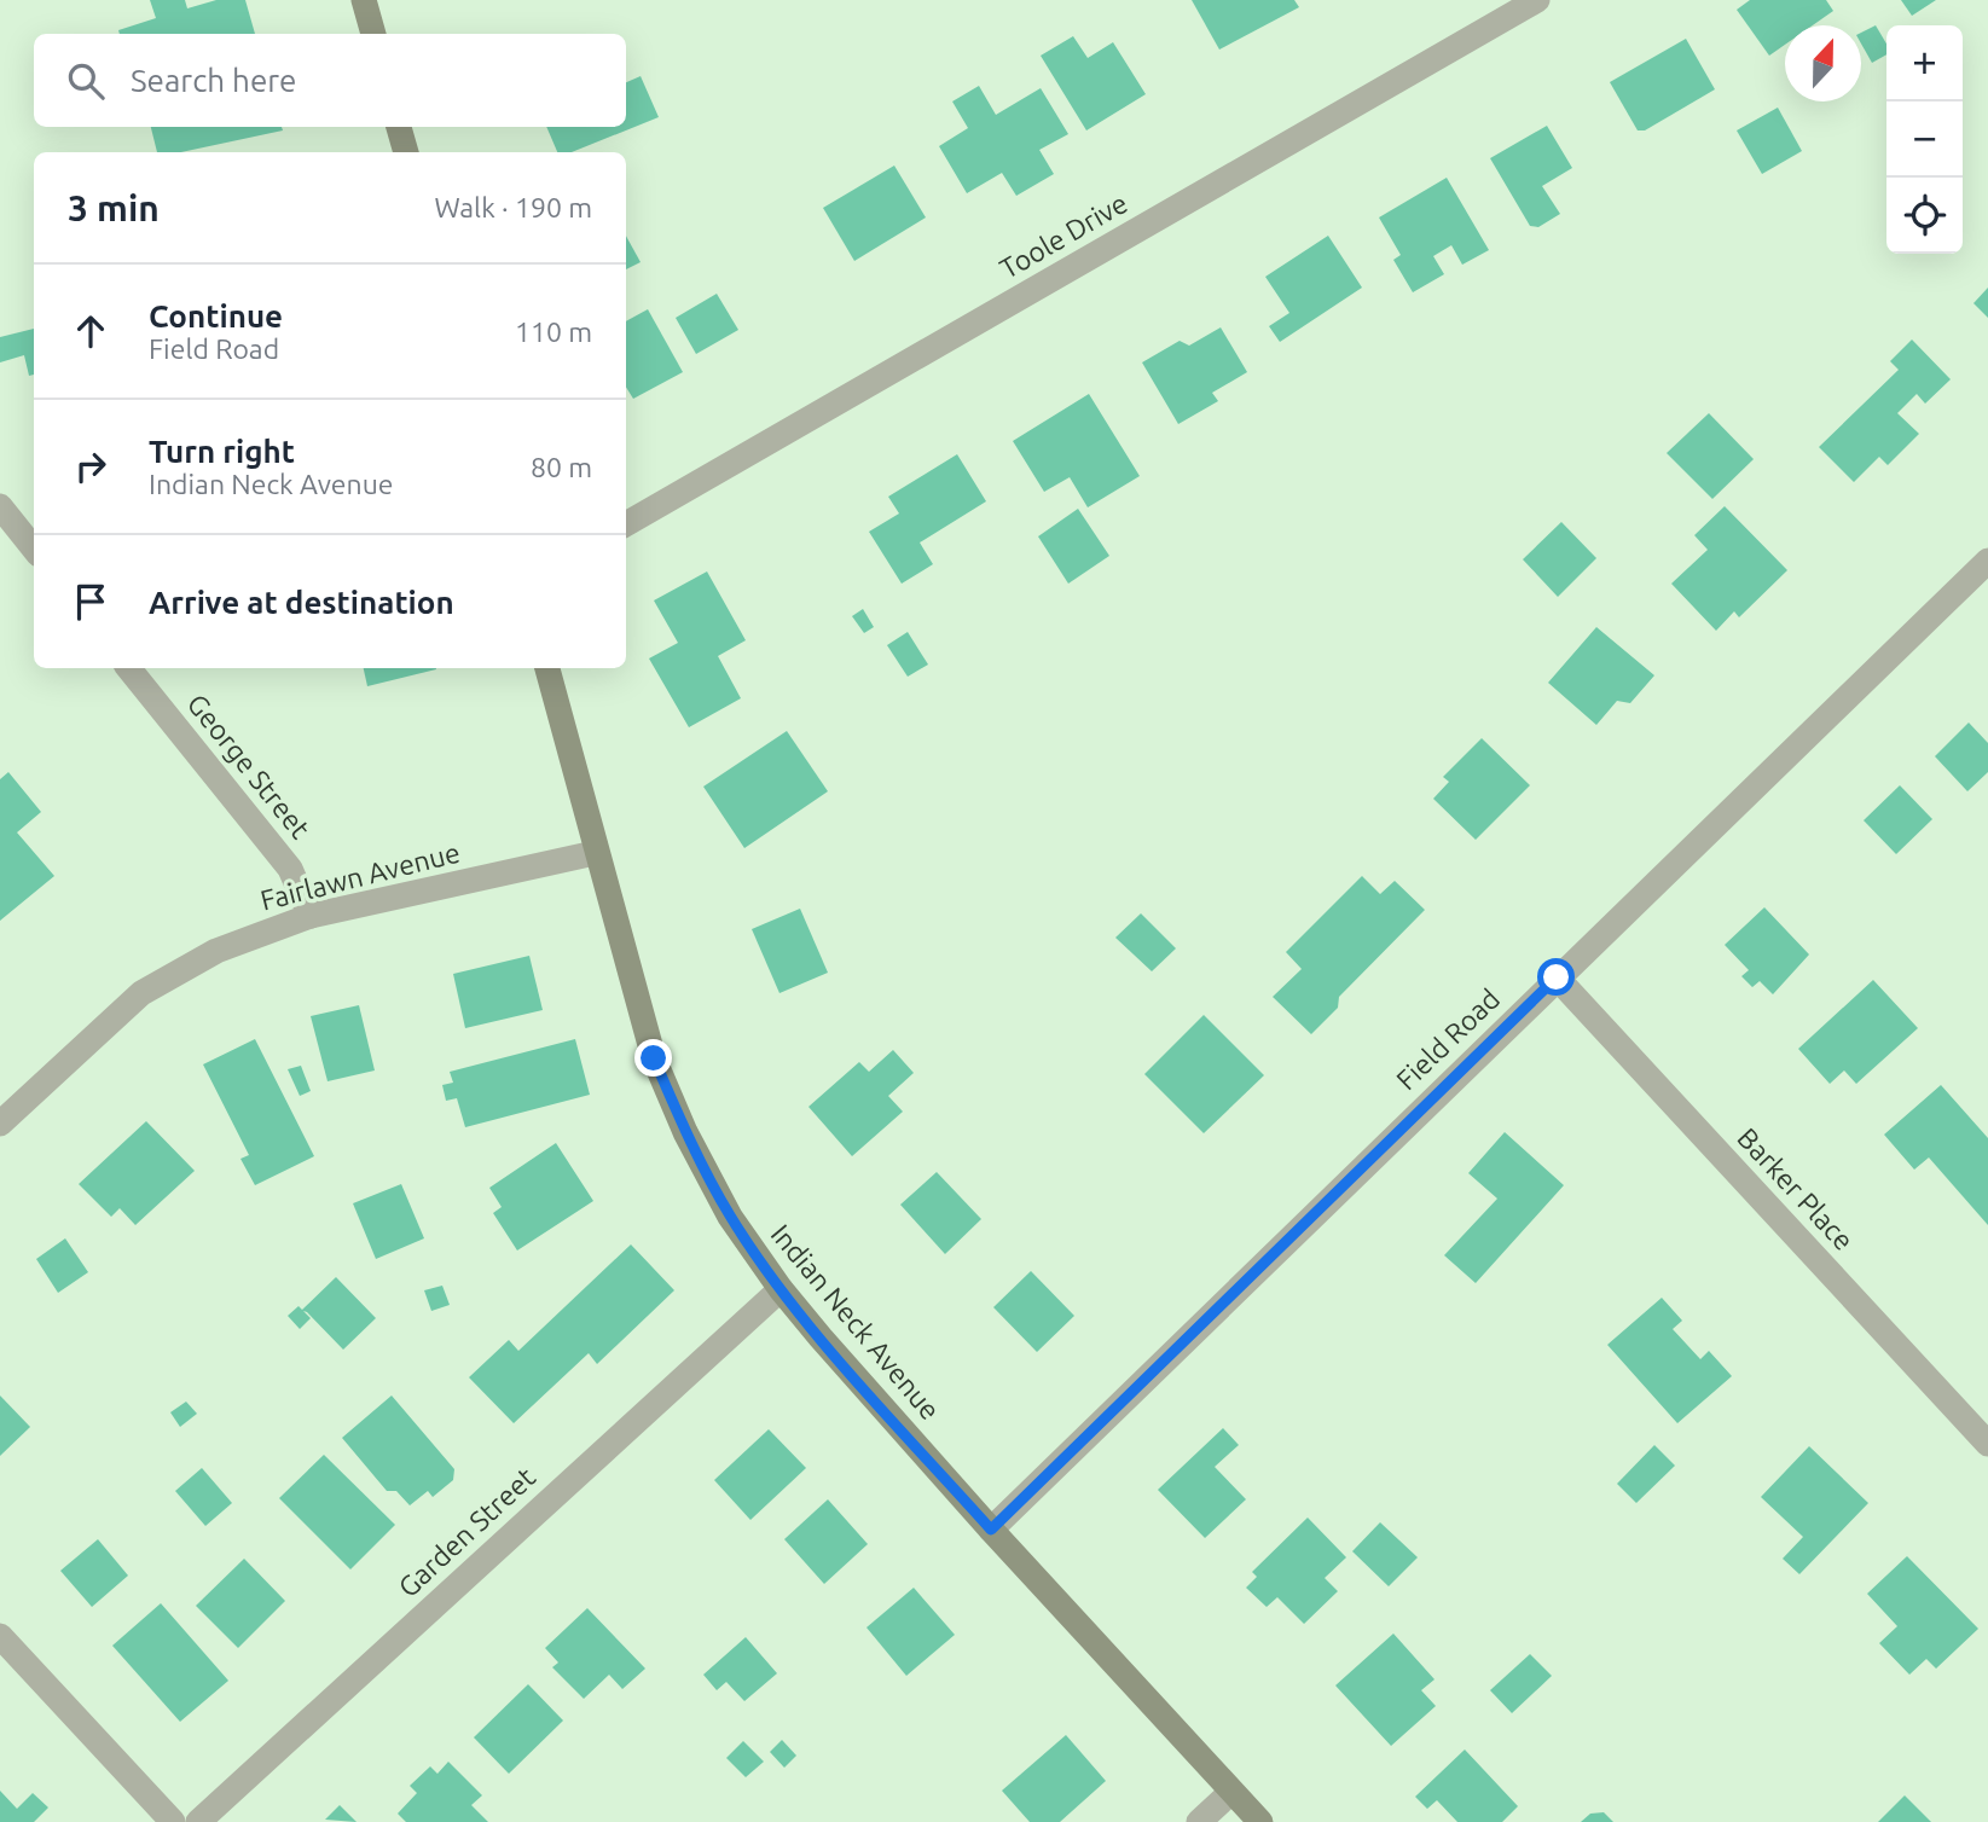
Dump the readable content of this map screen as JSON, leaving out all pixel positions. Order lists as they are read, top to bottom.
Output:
{
  "streets": {
    "street": [
      "Toole Drive",
      "George Street",
      "Fairlawn Avenue",
      "Field Road",
      "Barker Place",
      "Indian Neck Avenue",
      "Garden Street"
    ]
  },
  "crossings": [
    ["George Street", "Fairlawn Avenue"],
    ["Fairlawn Avenue", "Indian Neck Avenue"],
    ["Field Road", "Barker Place"],
    ["Field Road", "Indian Neck Avenue"],
    ["Indian Neck Avenue", "Garden Street"]
  ],
  "north": "top",
  "page": {
    "map_buttons": ["+", "−"],
    "search": "Search here",
    "heading": ["3 min", "Walk · 190 m"],
    "list": [
      ["Continue", "Field Road", "110 m"],
      ["Turn right", "Indian Neck Avenue", "80 m"],
      "Arrive at destination"
    ]
  }
}
